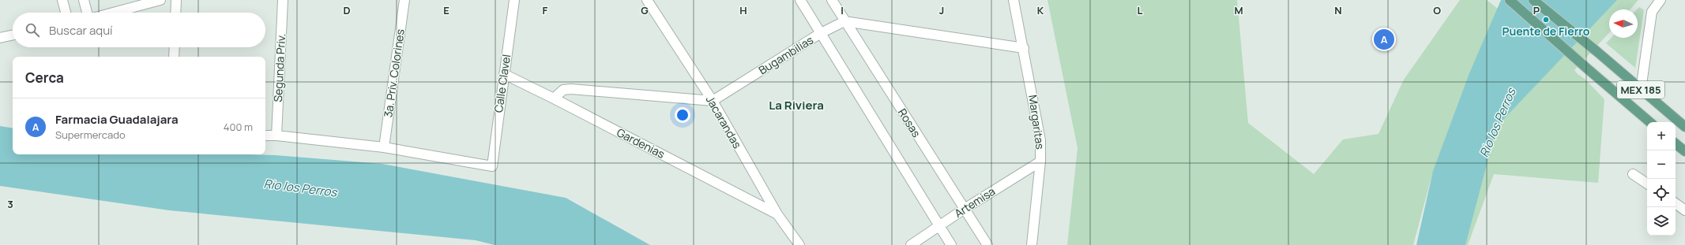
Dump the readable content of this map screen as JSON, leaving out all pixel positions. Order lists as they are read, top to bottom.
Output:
{
  "streets": {
    "main road": ["MEX 185"],
    "street": [
      "Bugambilias",
      "Segunda Priv.",
      "3a. Priv. Colorines",
      "Calle Clavel",
      "Jacarandas",
      "Margaritas",
      "Rosas",
      "Gardenias",
      "Artemisa"
    ]
  },
  "crossings": [
    ["Bugambilias", "Jacarandas"],
    ["Bugambilias", "Rosas"],
    ["3a. Priv. Colorines", "Calle Clavel"],
    ["Calle Clavel", "Gardenias"],
    ["Jacarandas", "Gardenias"],
    ["Margaritas", "Artemisa"],
    ["Rosas", "Artemisa"]
  ],
  "districts": ["La Riviera"],
  "water": ["Rio los Perros"],
  "places": ["Puente de Fierro"],
  "north": "left",
  "page": {
    "search": "Buscar aquí",
    "pins": "A",
    "heading": "Cerca",
    "list": [
      {
        "mark": "A",
        "name": "Farmacia Guadalajara",
        "note": "Supermercado",
        "value": "400 m"
      }
    ],
    "map_buttons": ["+", "−"]
  },
  "grid": {
    "columns": [
      "D",
      "E",
      "F",
      "G",
      "H",
      "I",
      "J",
      "K",
      "L",
      "M",
      "N",
      "O",
      "P"
    ],
    "rows": ["3"]
  }
}
